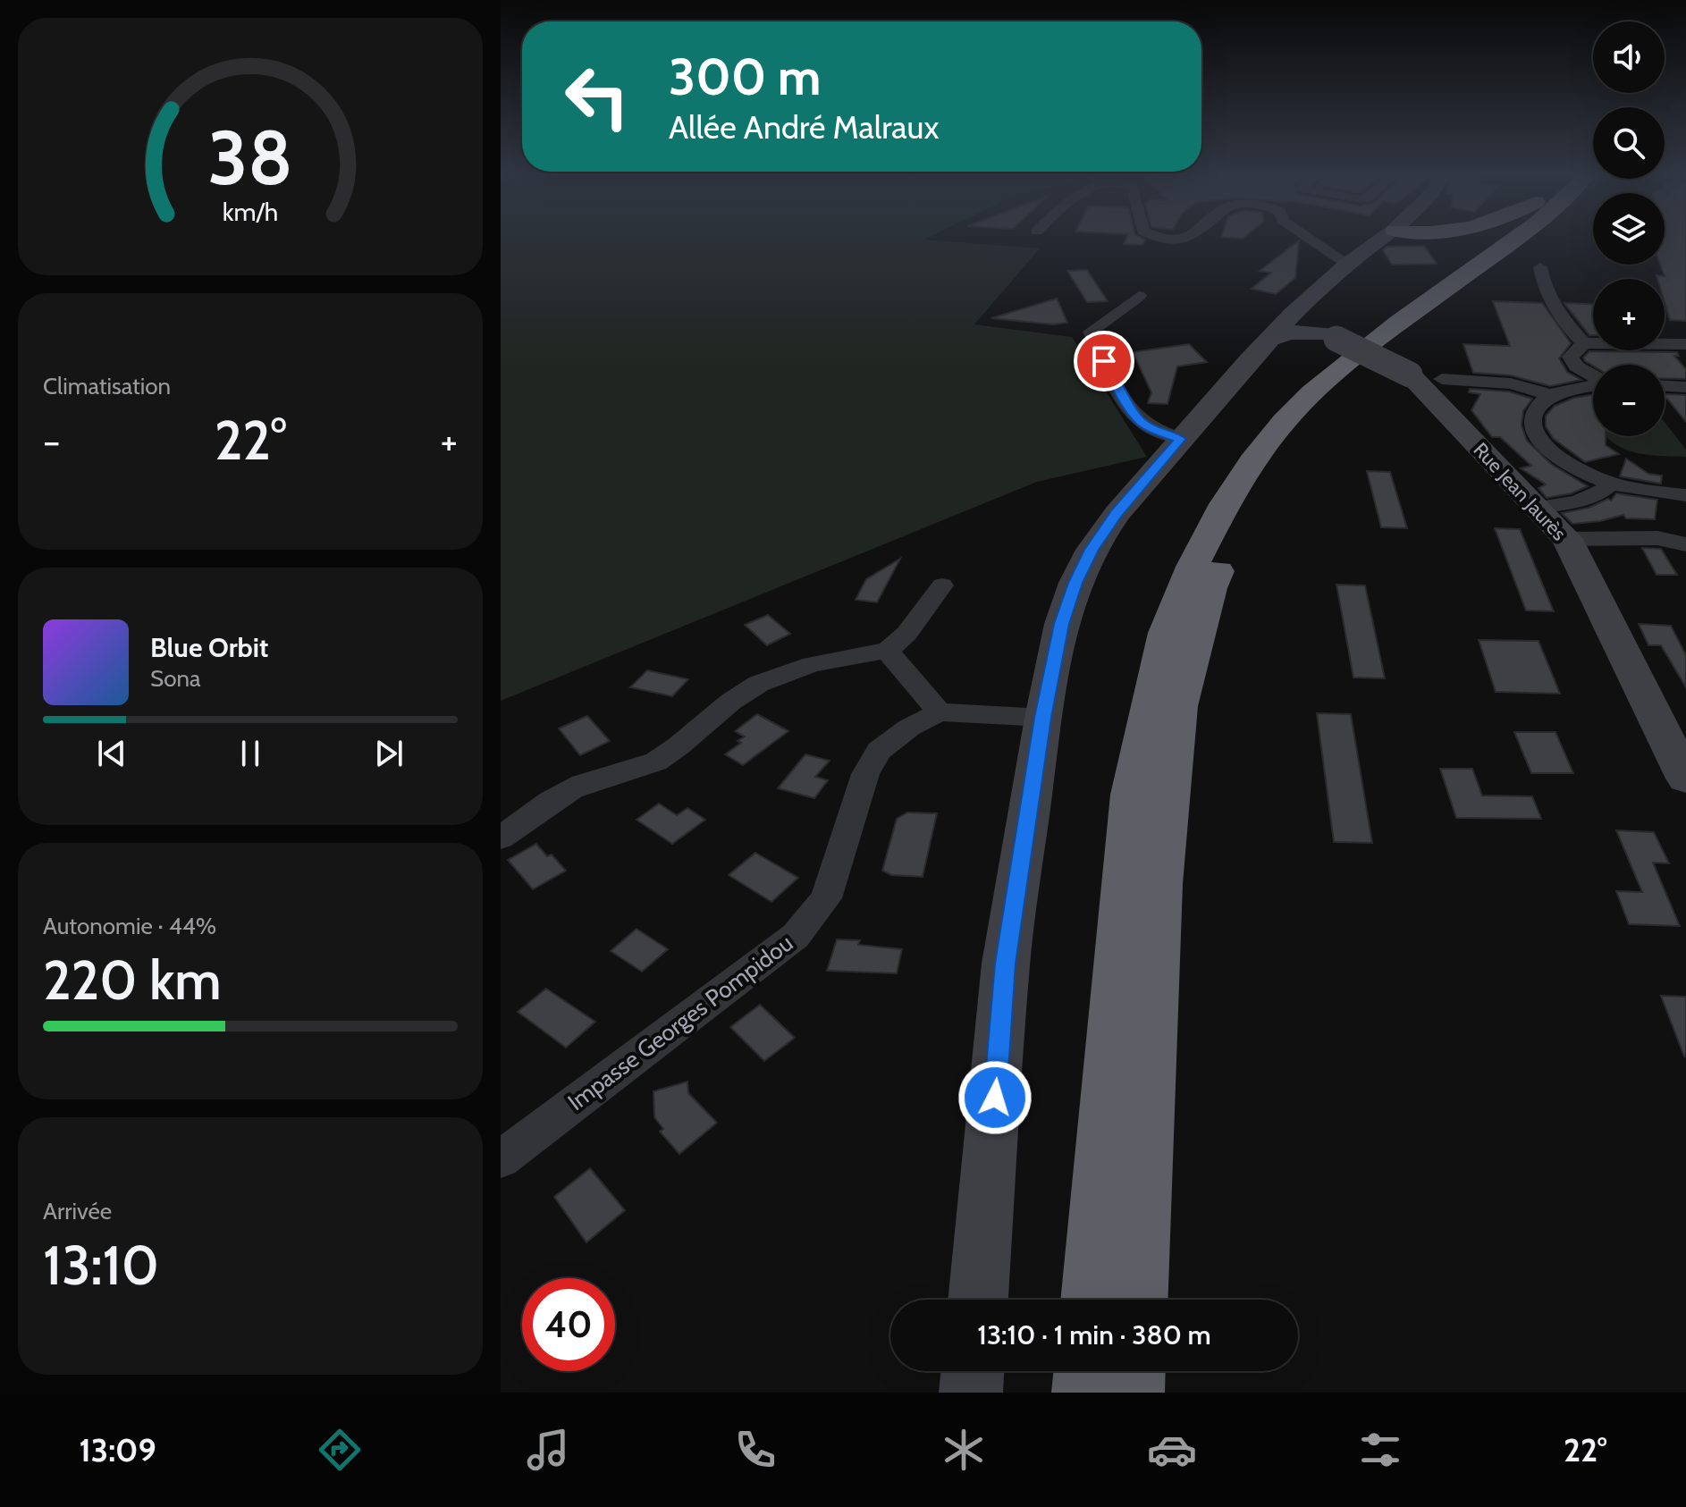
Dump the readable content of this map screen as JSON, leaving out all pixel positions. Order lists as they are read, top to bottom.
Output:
{
  "streets": {
    "street": ["Rue Jean Jaurès", "Impasse Georges Pompidou"]
  },
  "page": {
    "map_buttons": ["+", "−"],
    "turn": ["300 m", "Allée André Malraux"],
    "tile": [
      "Climatisation",
      ["Autonomie · 44%", "220 km"],
      ["Arrivée", "13:10"]
    ],
    "heat": ["−", "22°", "+"],
    "song": ["Blue Orbit", "Sona"],
    "limit": "40",
    "trip": "13:10 · 1 min · 380 m",
    "tabs": ["13:09", "22°"],
    "gauge": ["38", "km/h"]
  }
}
